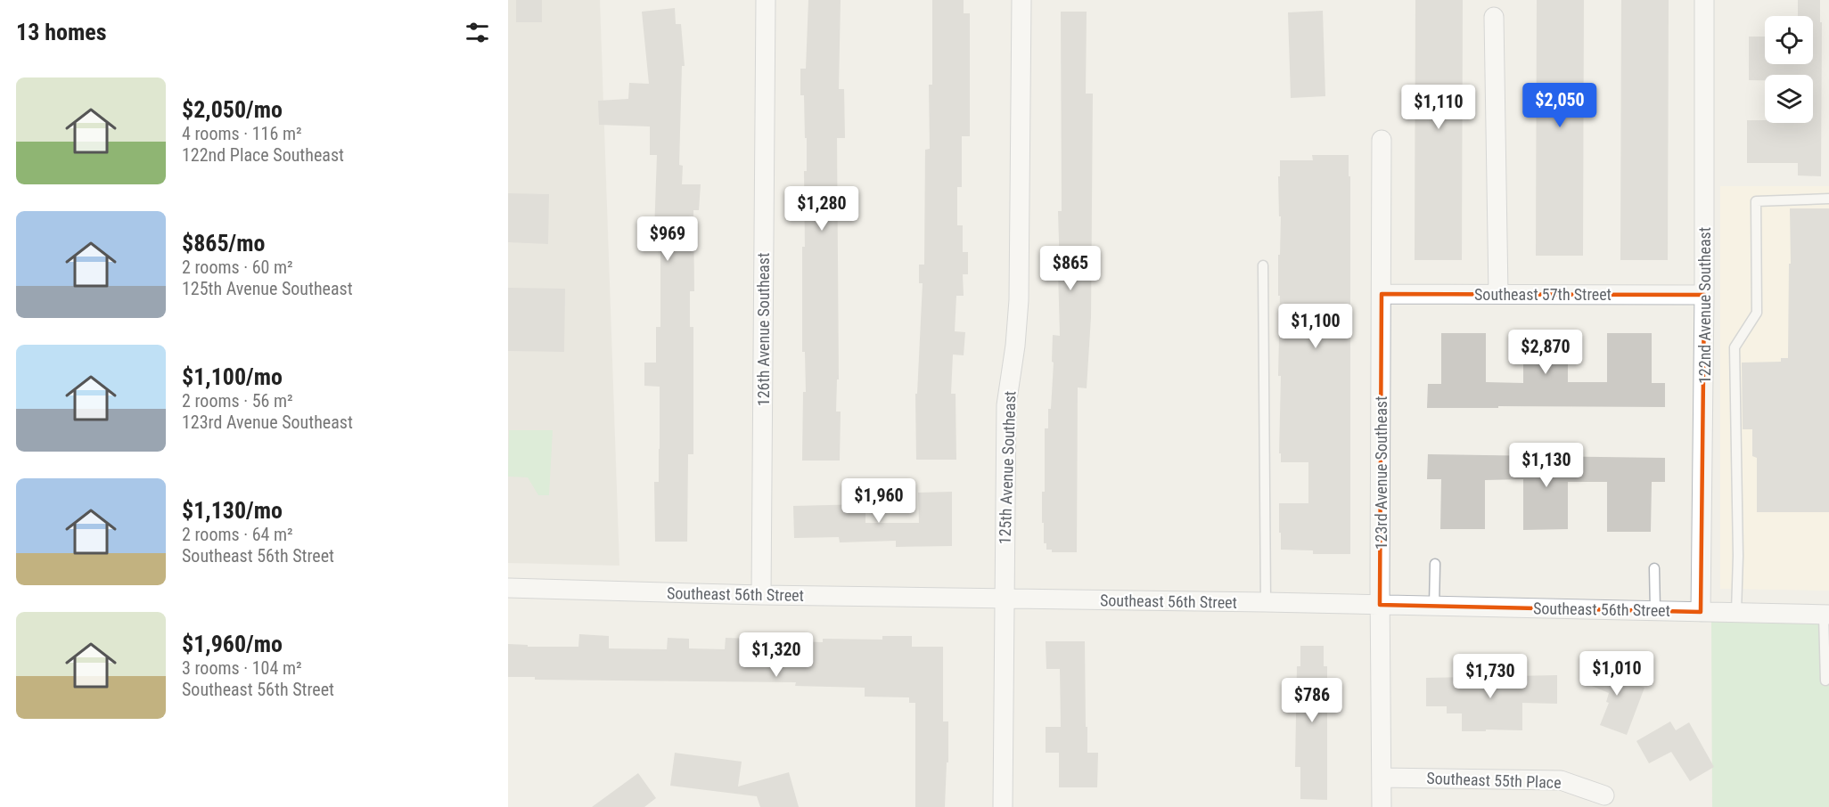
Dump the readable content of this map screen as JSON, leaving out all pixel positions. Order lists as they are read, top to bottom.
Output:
{
  "streets": {
    "street": [
      "Southeast 57th Street",
      "122nd Avenue Southeast",
      "126th Avenue Southeast",
      "125th Avenue Southeast",
      "123rd Avenue Southeast",
      "Southeast 56th Street",
      "Southeast 55th Place"
    ]
  },
  "crossings": [
    ["Southeast 57th Street", "122nd Avenue Southeast"],
    ["Southeast 57th Street", "123rd Avenue Southeast"],
    ["122nd Avenue Southeast", "Southeast 56th Street"],
    ["126th Avenue Southeast", "Southeast 56th Street"],
    ["125th Avenue Southeast", "Southeast 56th Street"],
    ["123rd Avenue Southeast", "Southeast 56th Street"],
    ["123rd Avenue Southeast", "Southeast 55th Place"]
  ],
  "page": {
    "heading": "13 homes",
    "list": [
      {
        "name": "$2,050/mo",
        "note": "4 rooms · 116 m² · 122nd Place Southeast"
      },
      {
        "name": "$865/mo",
        "note": "2 rooms · 60 m² · 125th Avenue Southeast"
      },
      {
        "name": "$1,100/mo",
        "note": "2 rooms · 56 m² · 123rd Avenue Southeast"
      },
      {
        "name": "$1,130/mo",
        "note": "2 rooms · 64 m² · Southeast 56th Street"
      },
      {
        "name": "$1,960/mo",
        "note": "3 rooms · 104 m² · Southeast 56th Street"
      }
    ],
    "price": [
      "$2,050",
      "$1,110",
      "$1,280",
      "$969",
      "$865",
      "$1,100",
      "$2,870",
      "$1,130",
      "$1,960",
      "$1,320",
      "$1,010",
      "$1,730",
      "$786"
    ]
  }
}
